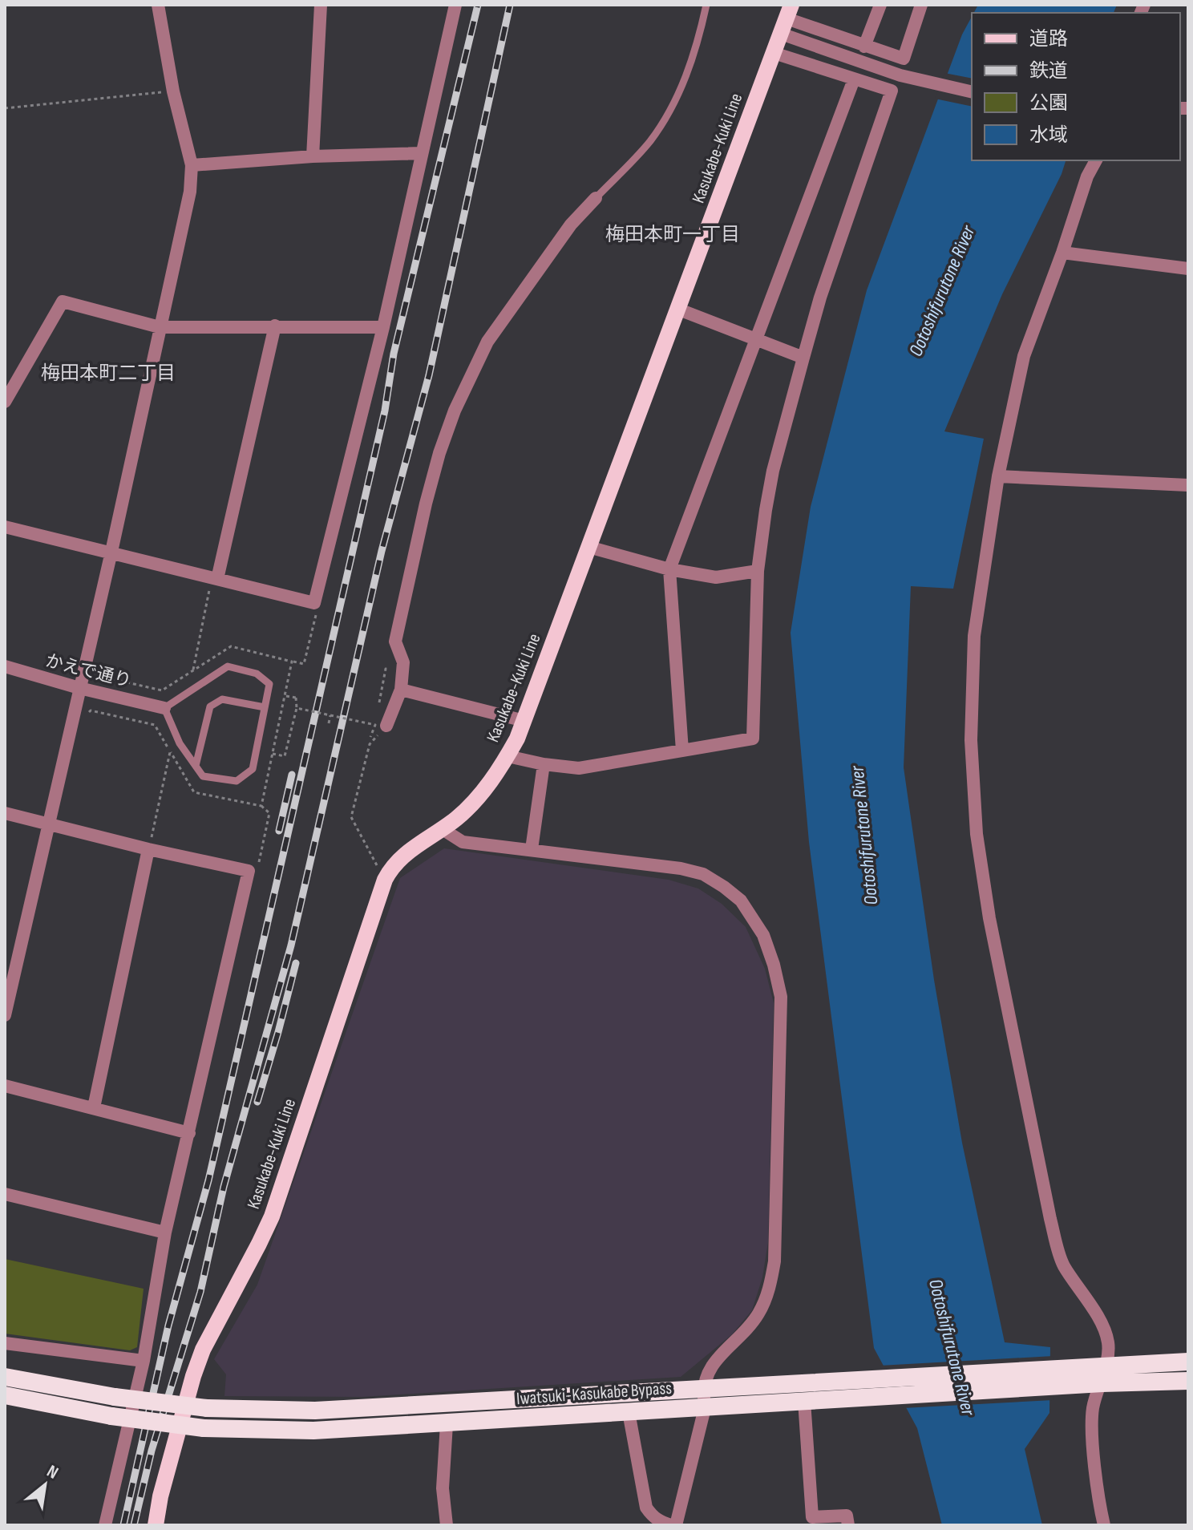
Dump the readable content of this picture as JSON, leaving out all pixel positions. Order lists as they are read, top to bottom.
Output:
{
  "streets": {
    "highway": ["Iwatsuki-Kasukabe Bypass"],
    "main road": ["Kasukabe-Kuki Line"],
    "street": ["かえで通り"]
  },
  "districts": ["梅田本町一丁目", "梅田本町二丁目"],
  "water": ["Ootoshifurutone River"],
  "legend": [
    "道路",
    "鉄道",
    "公園",
    "水域"
  ],
  "north": "top right"
}
